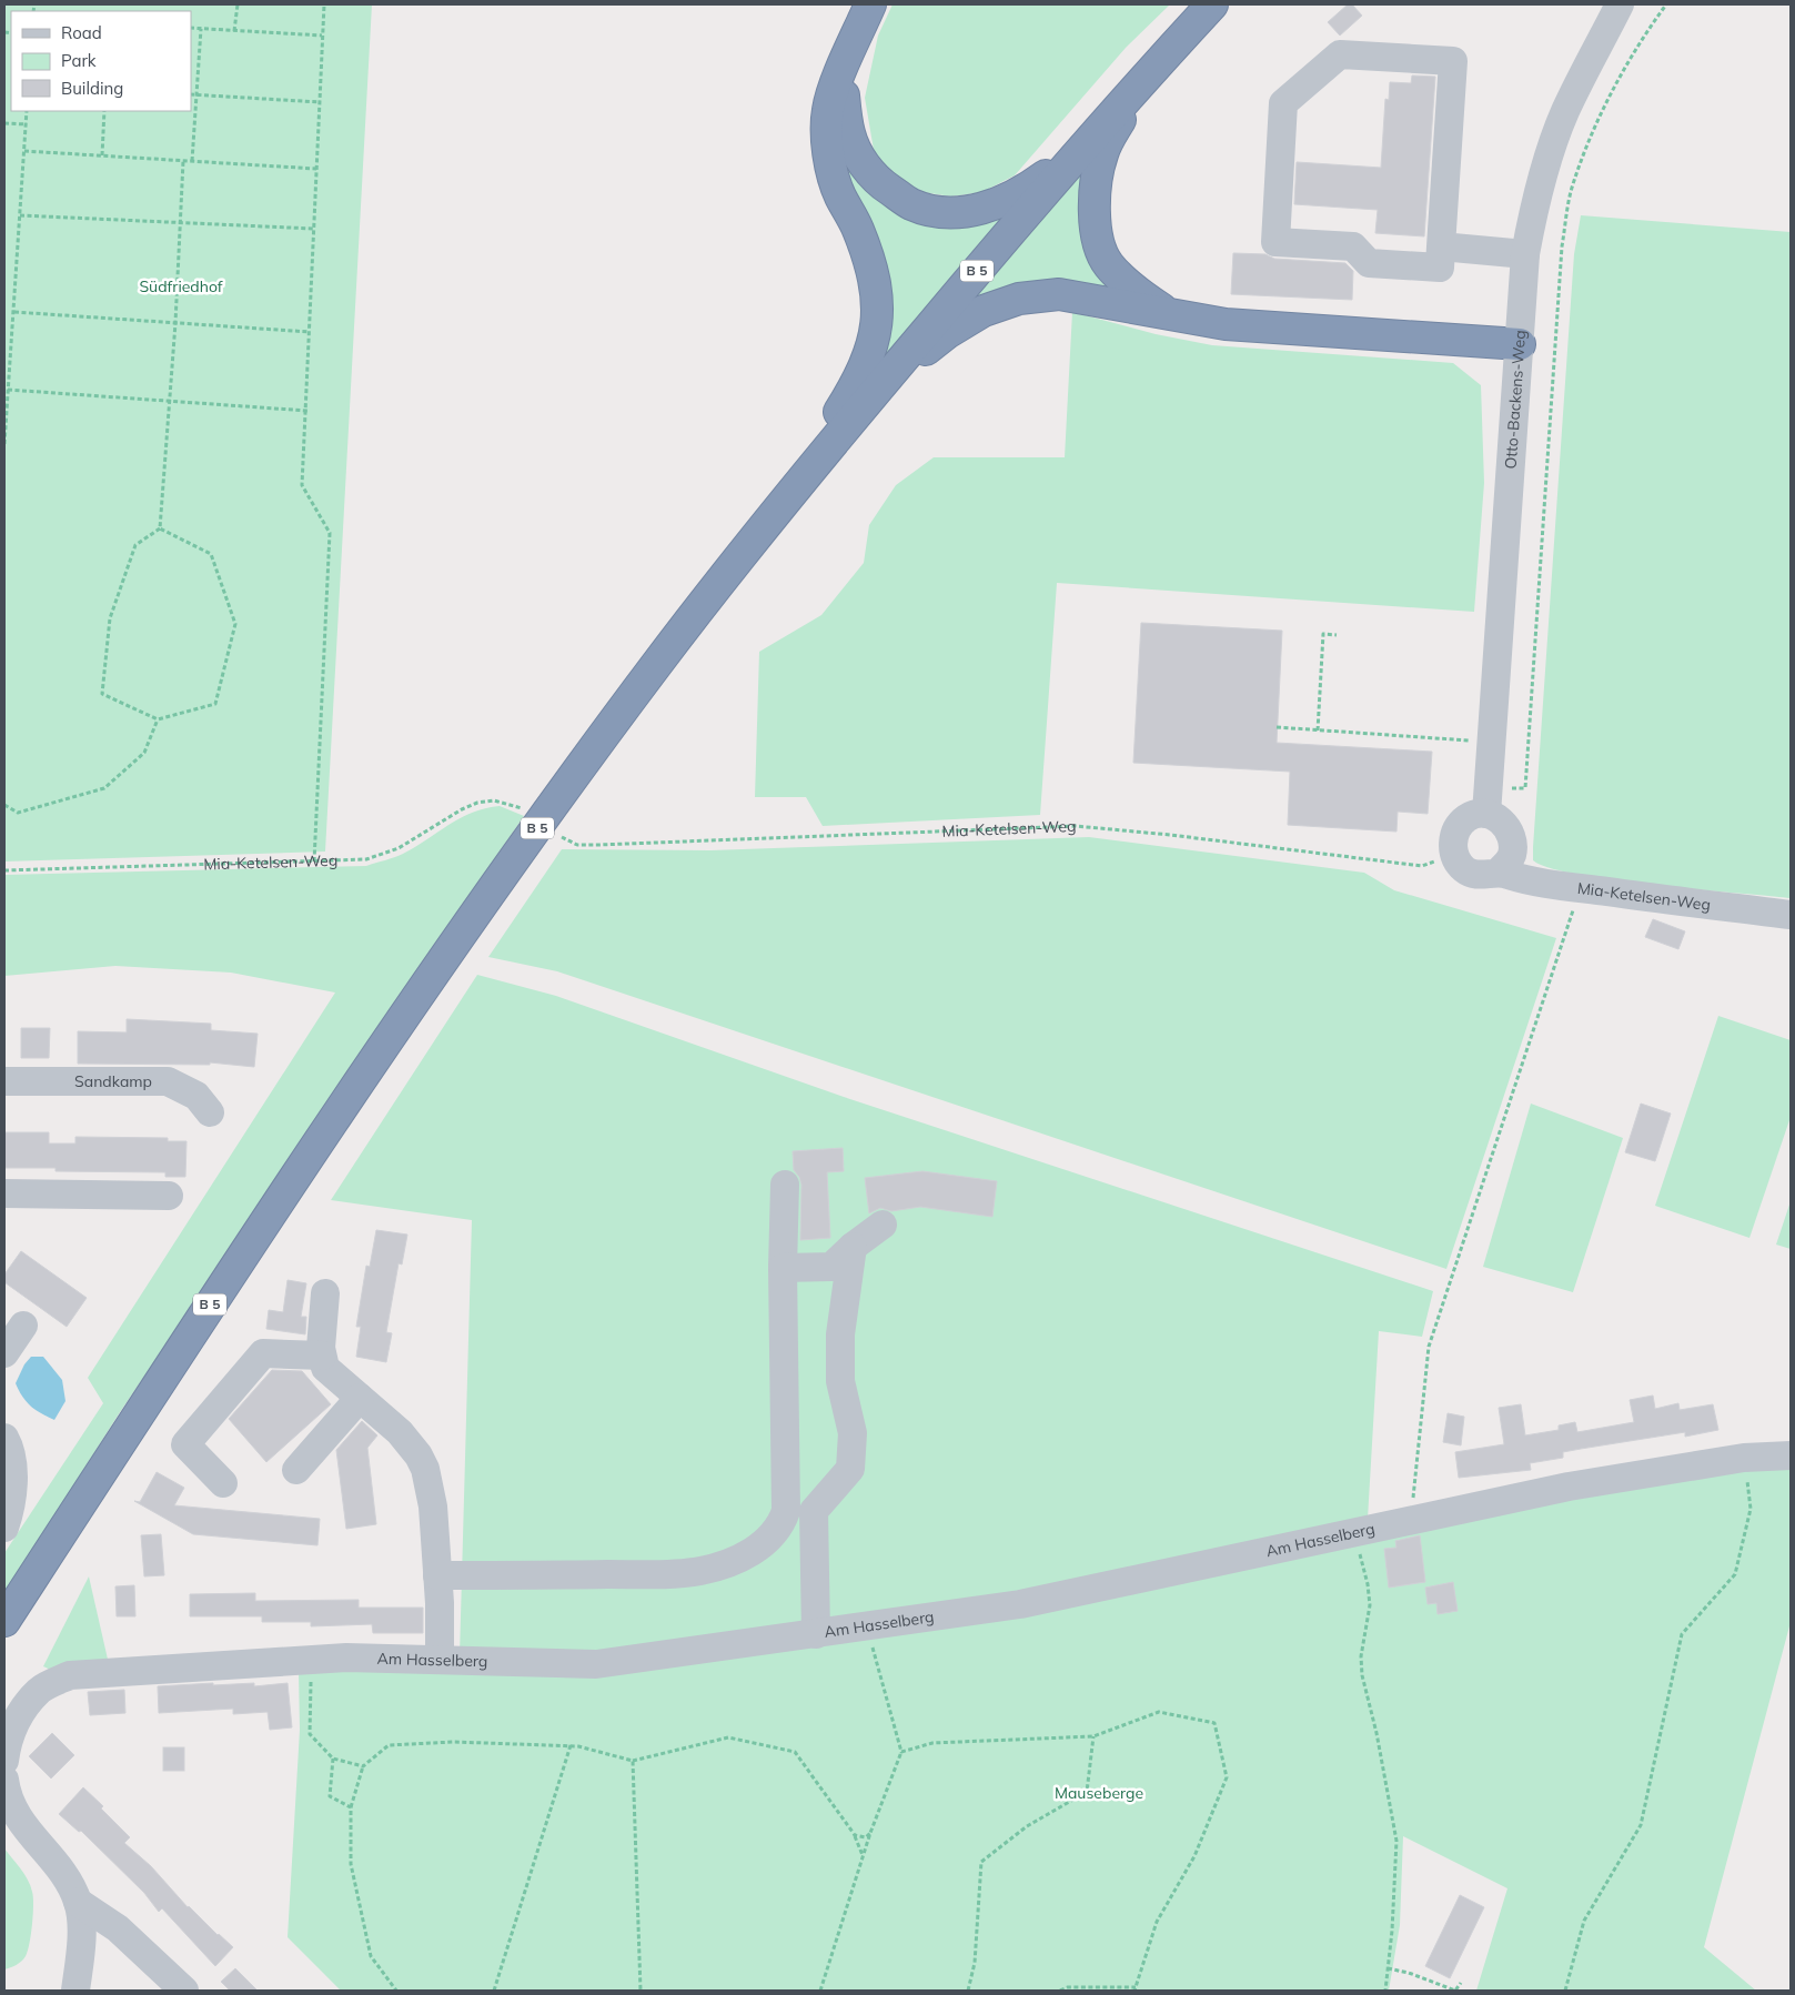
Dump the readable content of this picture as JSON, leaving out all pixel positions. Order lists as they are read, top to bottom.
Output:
{
  "streets": {
    "highway": ["B 5"],
    "street": [
      "Otto-Backens-Weg",
      "Mia-Ketelsen-Weg",
      "Sandkamp",
      "Am Hasselberg"
    ]
  },
  "crossings": [
    ["Otto-Backens-Weg", "Mia-Ketelsen-Weg"]
  ],
  "parks": ["Südfriedhof", "Mauseberge"],
  "legend": ["Road", "Park", "Building"]
}
